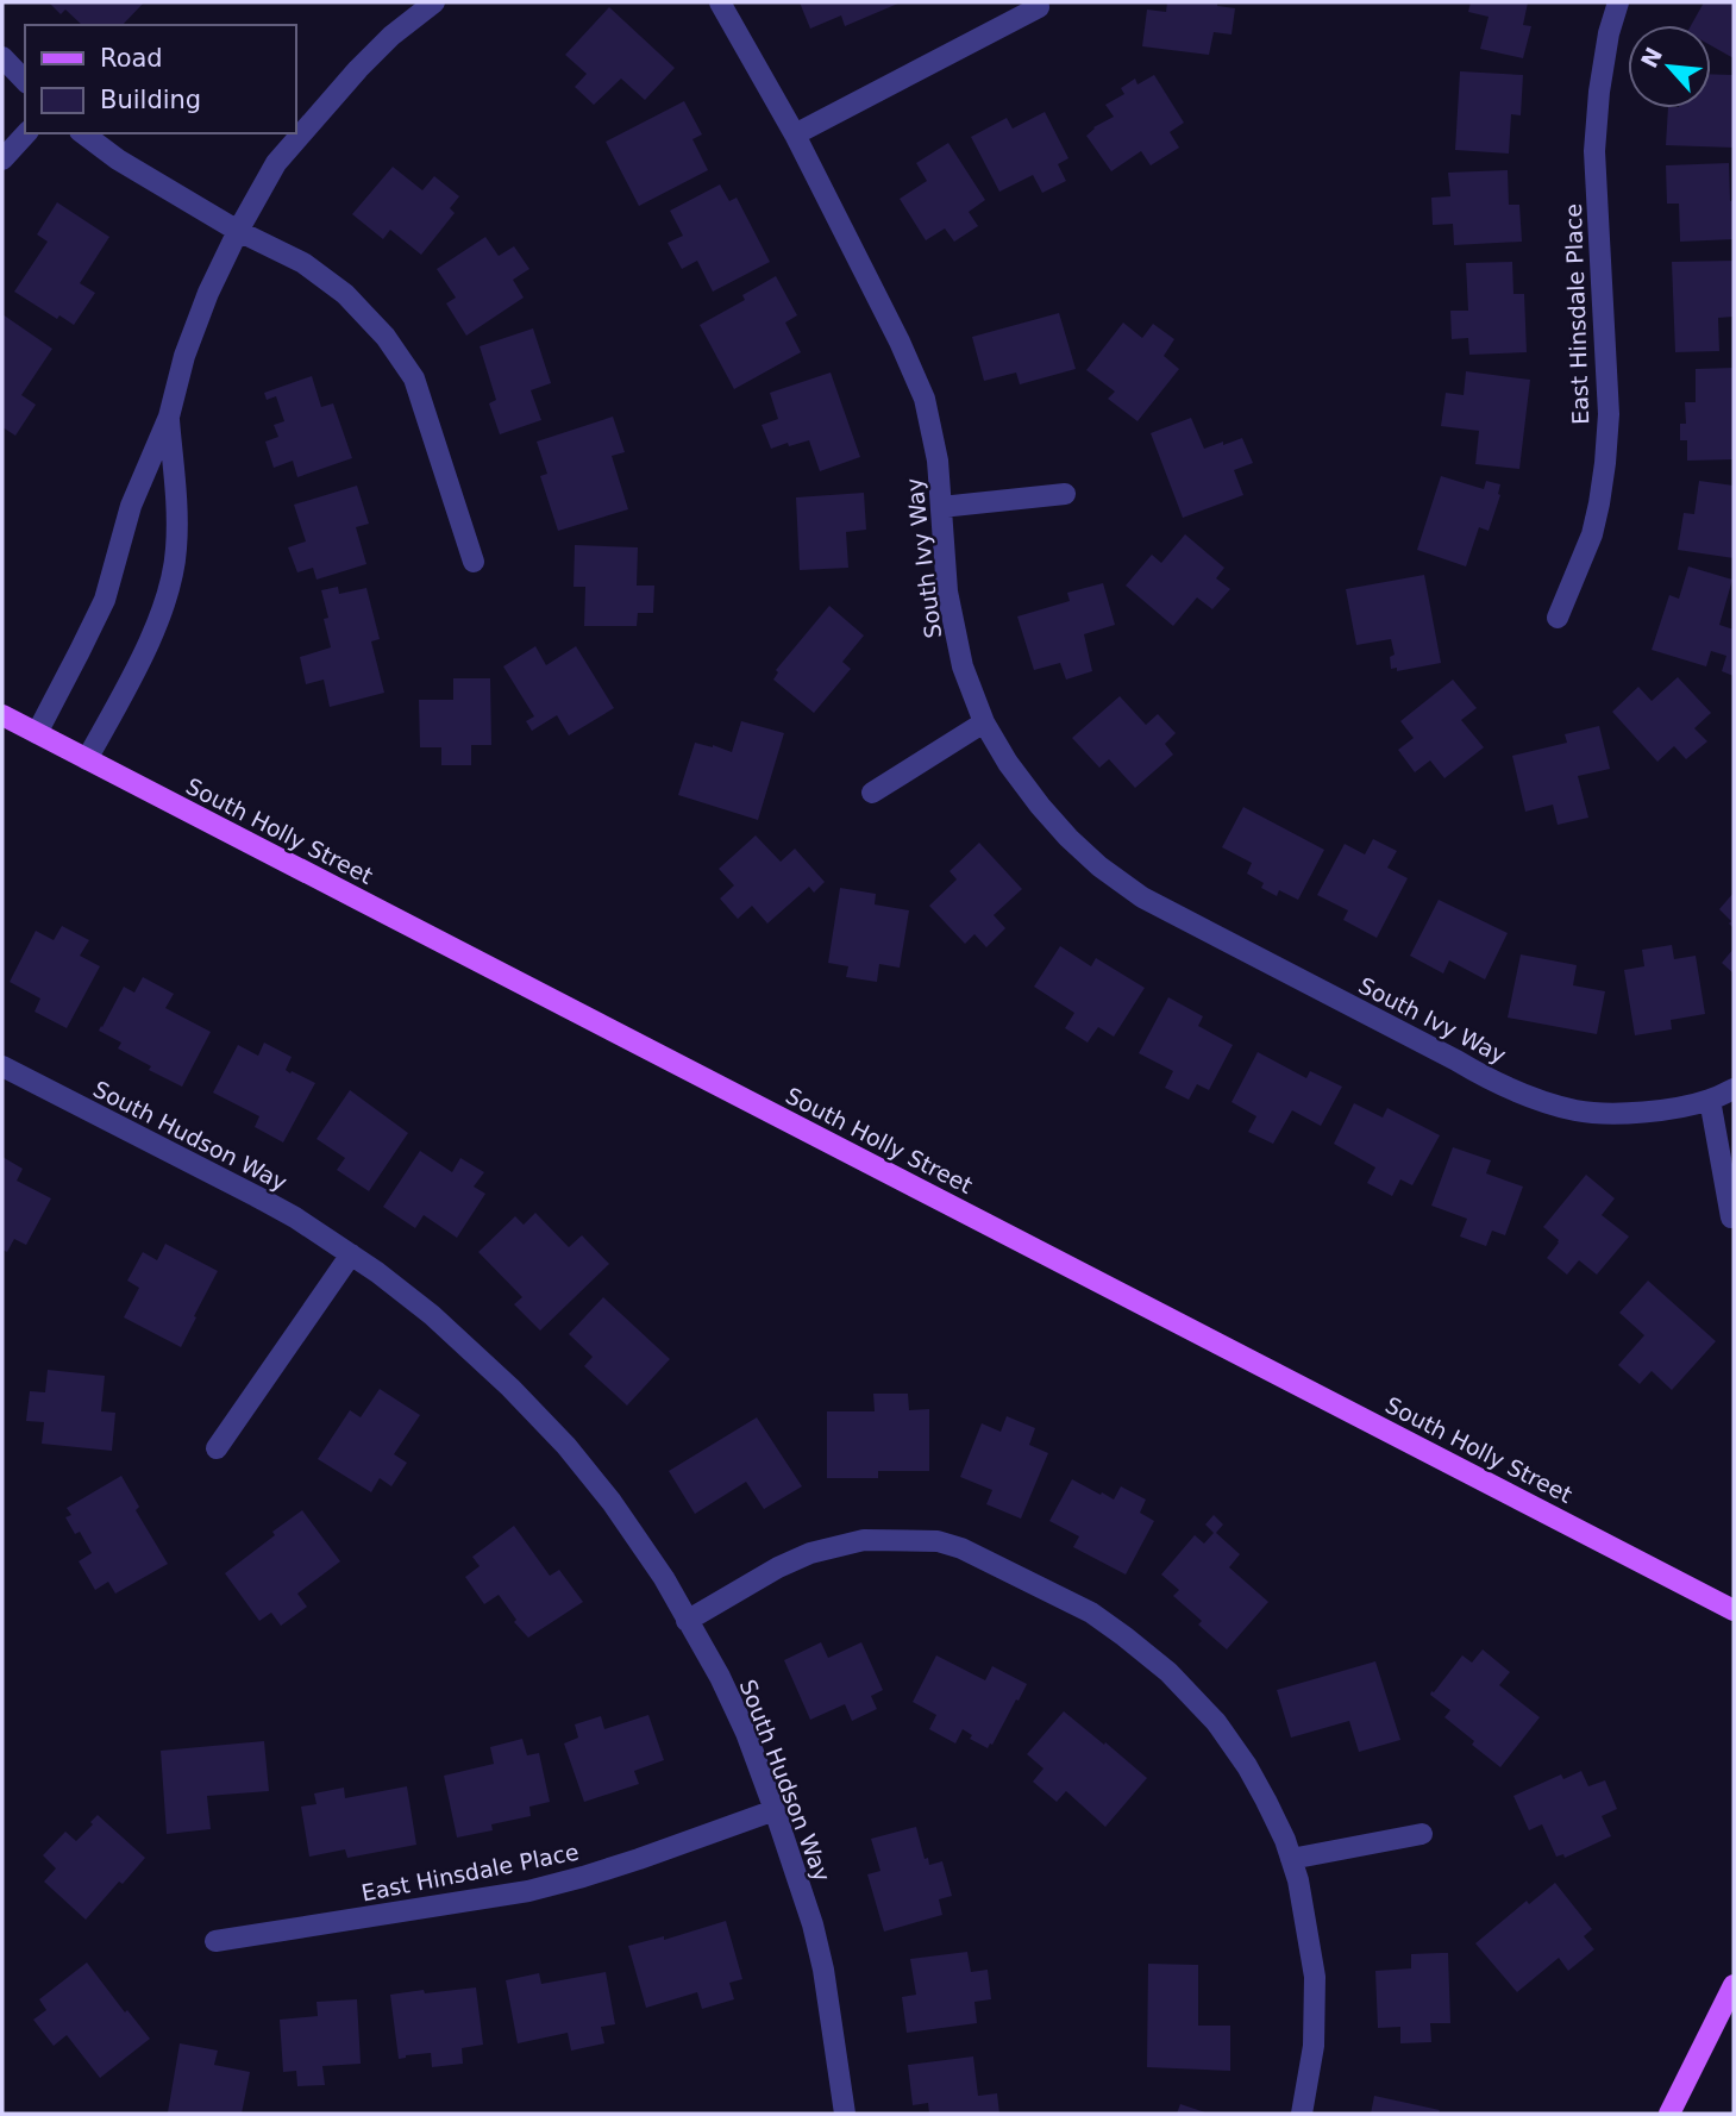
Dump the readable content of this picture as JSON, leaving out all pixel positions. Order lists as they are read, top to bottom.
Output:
{
  "streets": {
    "main road": ["South Holly Street"],
    "street": ["East Hinsdale Place", "South Ivy Way", "South Hudson Way"]
  },
  "crossings": [
    ["East Hinsdale Place", "South Hudson Way"]
  ],
  "legend": ["Road", "Building"],
  "north": "top left"
}
